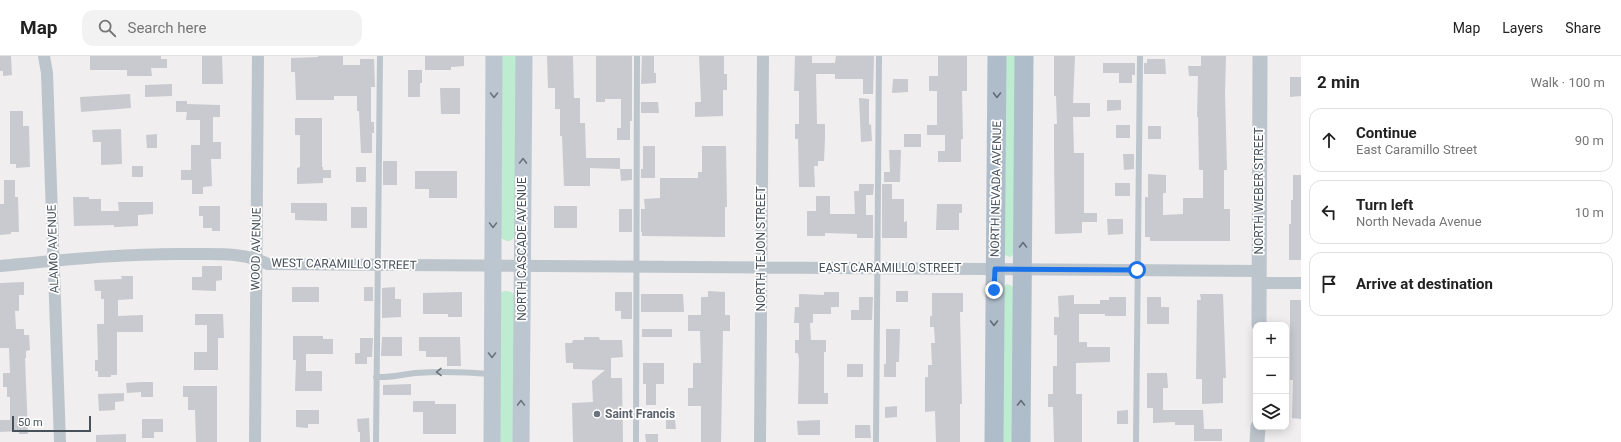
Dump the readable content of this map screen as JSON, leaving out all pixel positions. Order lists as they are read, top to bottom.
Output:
{
  "streets": {
    "main road": ["NORTH NEVADA AVENUE", "NORTH CASCADE AVENUE"],
    "street": [
      "NORTH WEBER STREET",
      "ALAMO AVENUE",
      "WOOD AVENUE",
      "NORTH TEJON STREET",
      "WEST CARAMILLO STREET",
      "EAST CARAMILLO STREET"
    ]
  },
  "crossings": [
    ["NORTH NEVADA AVENUE", "EAST CARAMILLO STREET"],
    ["NORTH WEBER STREET", "EAST CARAMILLO STREET"],
    ["ALAMO AVENUE", "WEST CARAMILLO STREET"],
    ["WOOD AVENUE", "WEST CARAMILLO STREET"],
    ["NORTH CASCADE AVENUE", "WEST CARAMILLO STREET"],
    ["NORTH CASCADE AVENUE", "EAST CARAMILLO STREET"],
    ["NORTH TEJON STREET", "EAST CARAMILLO STREET"],
    ["WEST CARAMILLO STREET", "EAST CARAMILLO STREET"]
  ],
  "places": ["Saint Francis"],
  "scale_bar": "50 m",
  "page": {
    "header": "Map",
    "search": "Search here",
    "nav": ["Map", "Layers", "Share"],
    "heading": ["2 min", "Walk · 100 m"],
    "list": [
      ["Continue", "East Caramillo Street", "90 m"],
      ["Turn left", "North Nevada Avenue", "10 m"],
      "Arrive at destination"
    ],
    "map_buttons": ["+", "−"],
    "scale": "50 m"
  }
}
